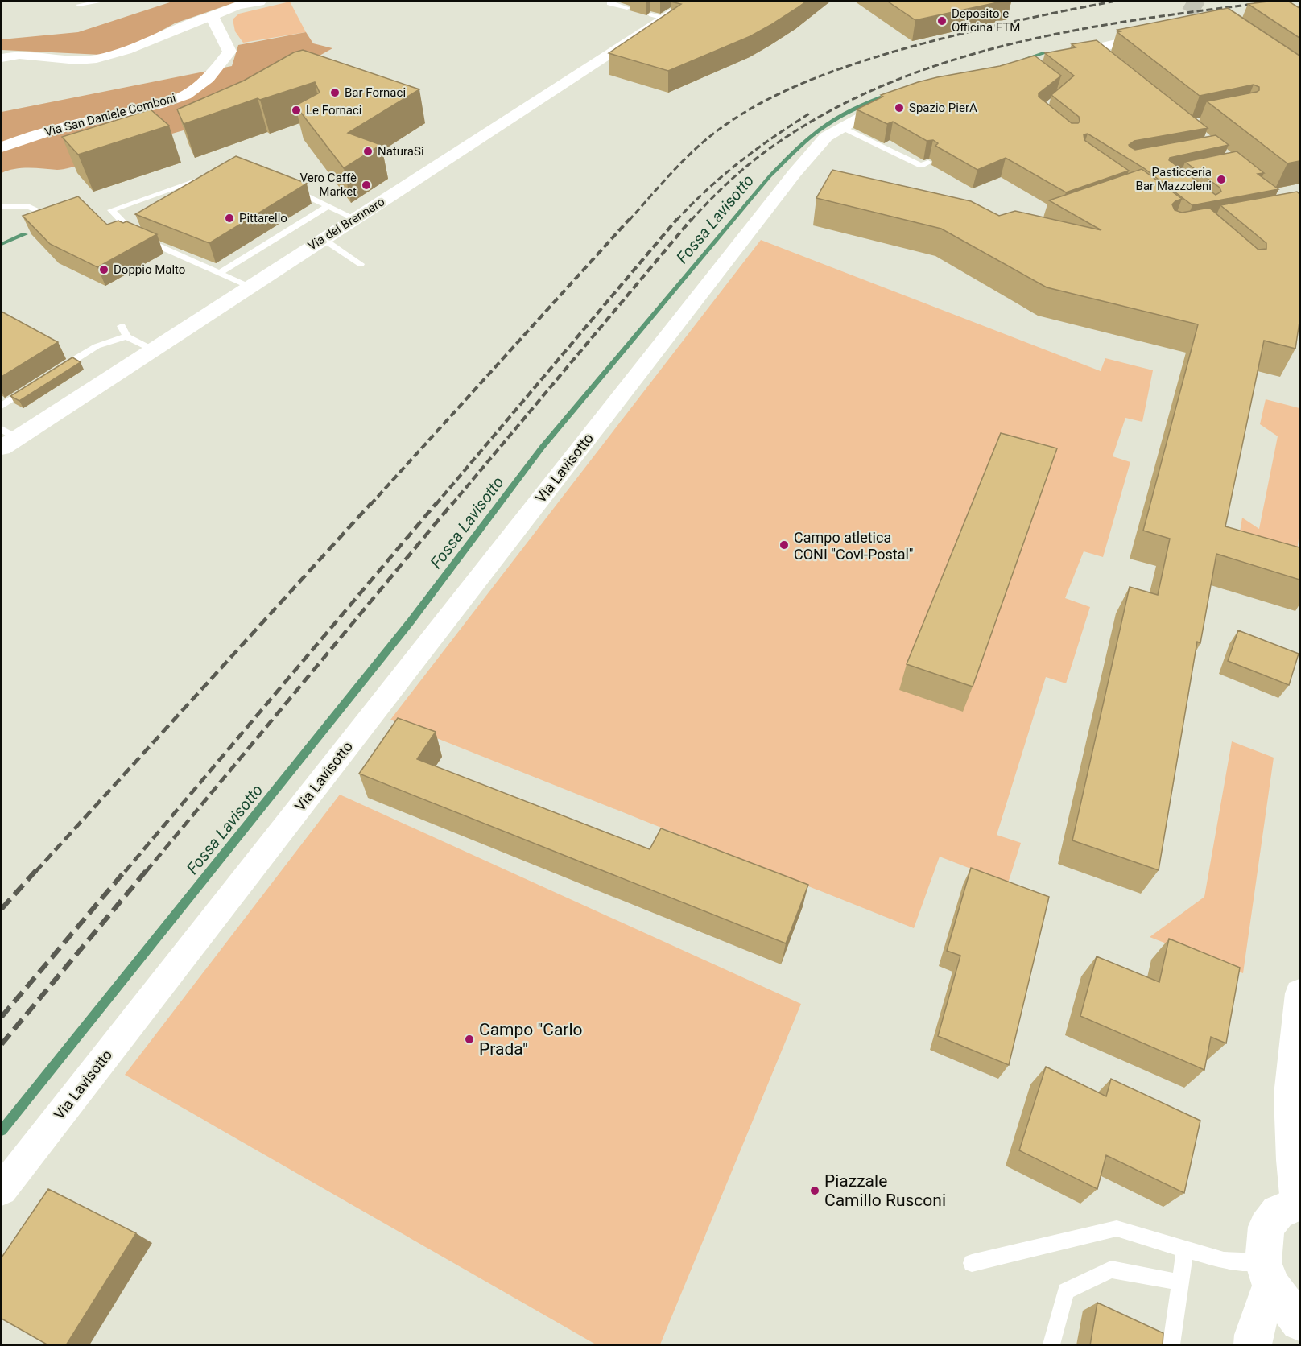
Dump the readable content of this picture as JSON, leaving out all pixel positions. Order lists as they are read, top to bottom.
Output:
{
  "streets": {
    "main road": ["Via San Daniele Comboni", "Via del Brennero"],
    "street": ["Via Lavisotto"]
  },
  "water": ["Fossa Lavisotto"],
  "places": [
    "Deposito e Officina FTM",
    "Bar Fornaci",
    "Spazio PierA",
    "Le Fornaci",
    "NaturaSì",
    "Pasticceria Bar Mazzoleni",
    "Vero Caffè Market",
    "Pittarello",
    "Doppio Malto",
    "Campo atletica CONI \"Covi-Postal\"",
    "Campo \"Carlo Prada\"",
    "Piazzale Camillo Rusconi"
  ]
}
